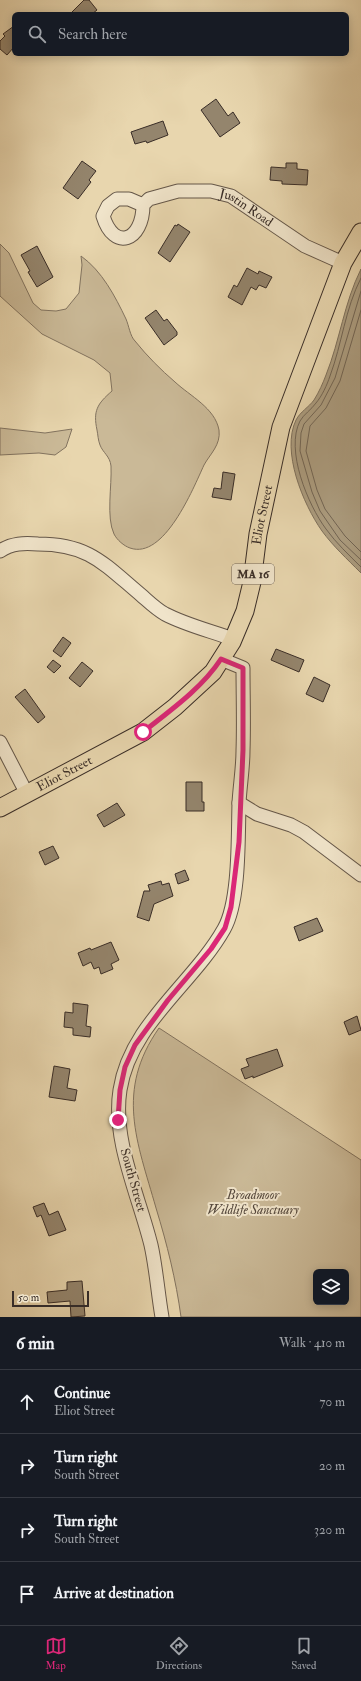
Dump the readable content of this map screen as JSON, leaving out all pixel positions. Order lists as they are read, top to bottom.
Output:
{
  "streets": {
    "main road": ["Eliot Street", "MA 16"],
    "street": ["Justin Road", "South Street"]
  },
  "crossings": [
    ["Justin Road", "Eliot Street"],
    ["Eliot Street", "South Street"]
  ],
  "parks": ["Broadmoor Wildlife Sanctuary"],
  "scale_bar": "50 m",
  "page": {
    "search": "Search here",
    "scale": "50 m",
    "heading": ["6 min", "Walk · 410 m"],
    "list": [
      ["Continue", "Eliot Street", "70 m"],
      ["Turn right", "South Street", "20 m"],
      ["Turn right", "South Street", "320 m"],
      "Arrive at destination"
    ],
    "nav": ["Map", "Directions", "Saved"]
  }
}
